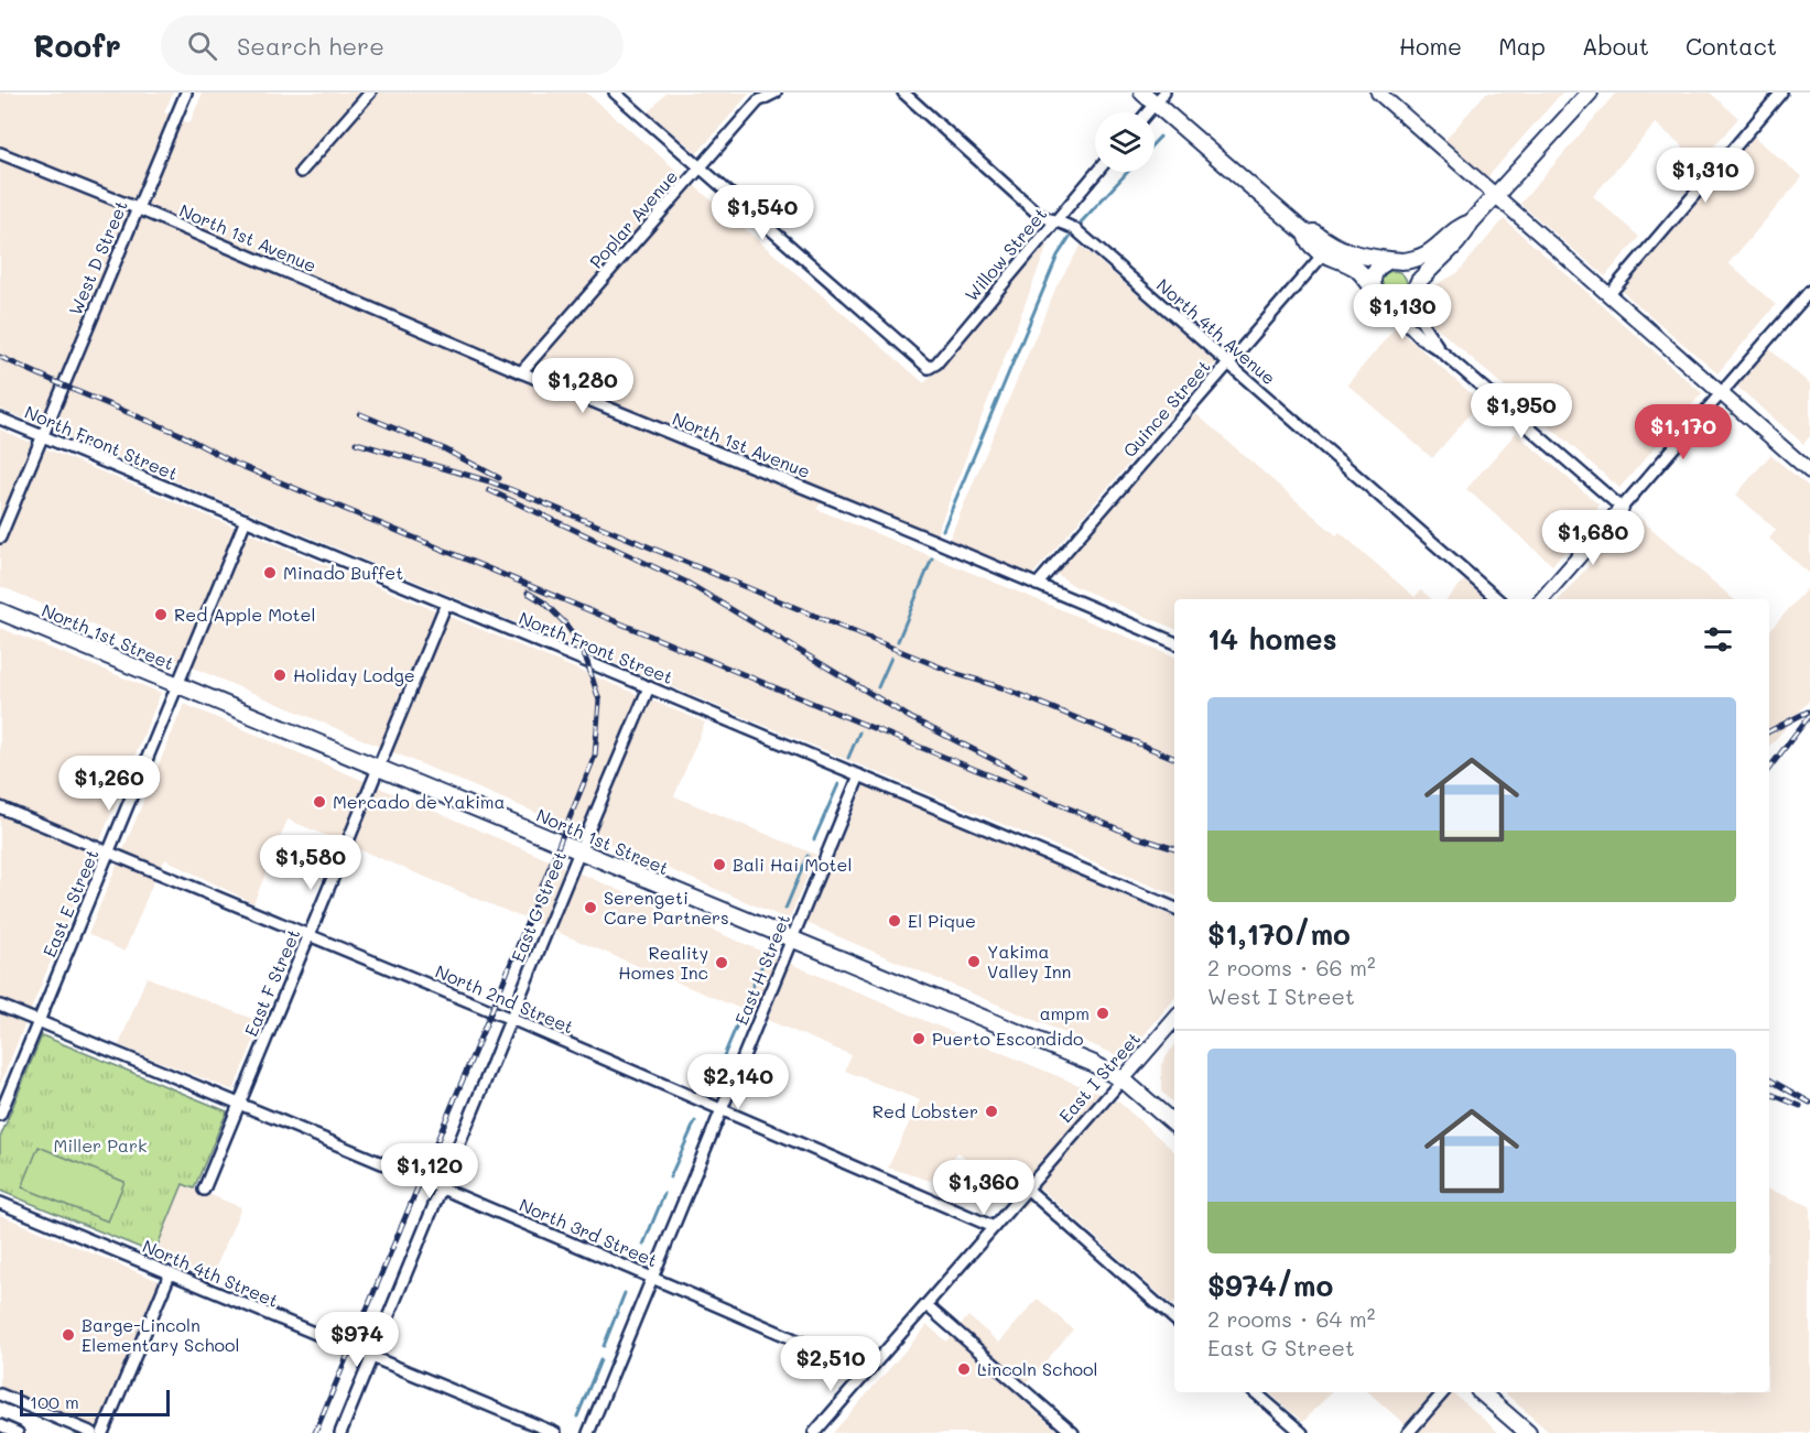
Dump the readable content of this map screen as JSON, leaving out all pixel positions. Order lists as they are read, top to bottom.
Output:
{
  "streets": {
    "main road": ["North 1st Street"],
    "street": [
      "Poplar Avenue",
      "North 1st Avenue",
      "Willow Street",
      "West D Street",
      "North 4th Avenue",
      "Quince Street",
      "North Front Street",
      "East E Street",
      "East G Street",
      "East H Street",
      "East F Street",
      "North 2nd Street",
      "East I Street",
      "North 3rd Street",
      "North 4th Street"
    ]
  },
  "crossings": [
    ["Poplar Avenue", "North 1st Avenue"],
    ["Poplar Avenue", "Willow Street"],
    ["North 1st Avenue", "West D Street"],
    ["North 1st Avenue", "Quince Street"],
    ["Willow Street", "North 4th Avenue"],
    ["West D Street", "North Front Street"],
    ["North 4th Avenue", "Quince Street"],
    ["North Front Street", "East E Street"],
    ["North Front Street", "East G Street"],
    ["North Front Street", "East H Street"],
    ["North Front Street", "East F Street"],
    ["North 1st Street", "East E Street"],
    ["North 1st Street", "East G Street"],
    ["North 1st Street", "East H Street"],
    ["North 1st Street", "East F Street"],
    ["North 1st Street", "East I Street"],
    ["East E Street", "North 2nd Street"],
    ["East E Street", "North 3rd Street"],
    ["East G Street", "North 2nd Street"],
    ["East G Street", "North 3rd Street"],
    ["East G Street", "North 4th Street"],
    ["East H Street", "North 2nd Street"],
    ["East H Street", "North 3rd Street"],
    ["East F Street", "North 2nd Street"],
    ["East F Street", "North 3rd Street"],
    ["North 2nd Street", "East I Street"],
    ["East I Street", "North 3rd Street"]
  ],
  "parks": ["Miller Park"],
  "places": [
    "Minado Buffet",
    "Red Apple Motel",
    "Holiday Lodge",
    "Mercado de Yakima",
    "Bali Hai Motel",
    "Serengeti Care Partners",
    "El Pique",
    "Yakima Valley Inn",
    "Reality Homes Inc",
    "ampm",
    "Puerto Escondido",
    "Red Lobster",
    "Barge-Lincoln Elementary School",
    "Lincoln School"
  ],
  "scale_bar": "100 m",
  "page": {
    "header": "Roofr",
    "search": "Search here",
    "nav": [
      "Home",
      "Map",
      "About",
      "Contact"
    ],
    "price": [
      "$1,310",
      "$1,540",
      "$1,130",
      "$1,280",
      "$1,950",
      "$1,170",
      "$1,680",
      "$1,260",
      "$1,580",
      "$2,140",
      "$1,120",
      "$1,360",
      "$974",
      "$2,510"
    ],
    "heading": "14 homes",
    "list": [
      {
        "name": "$1,170/mo",
        "note": "2 rooms · 66 m² · West I Street"
      },
      {
        "name": "$974/mo",
        "note": "2 rooms · 64 m² · East G Street"
      }
    ],
    "scale": "100 m"
  }
}
